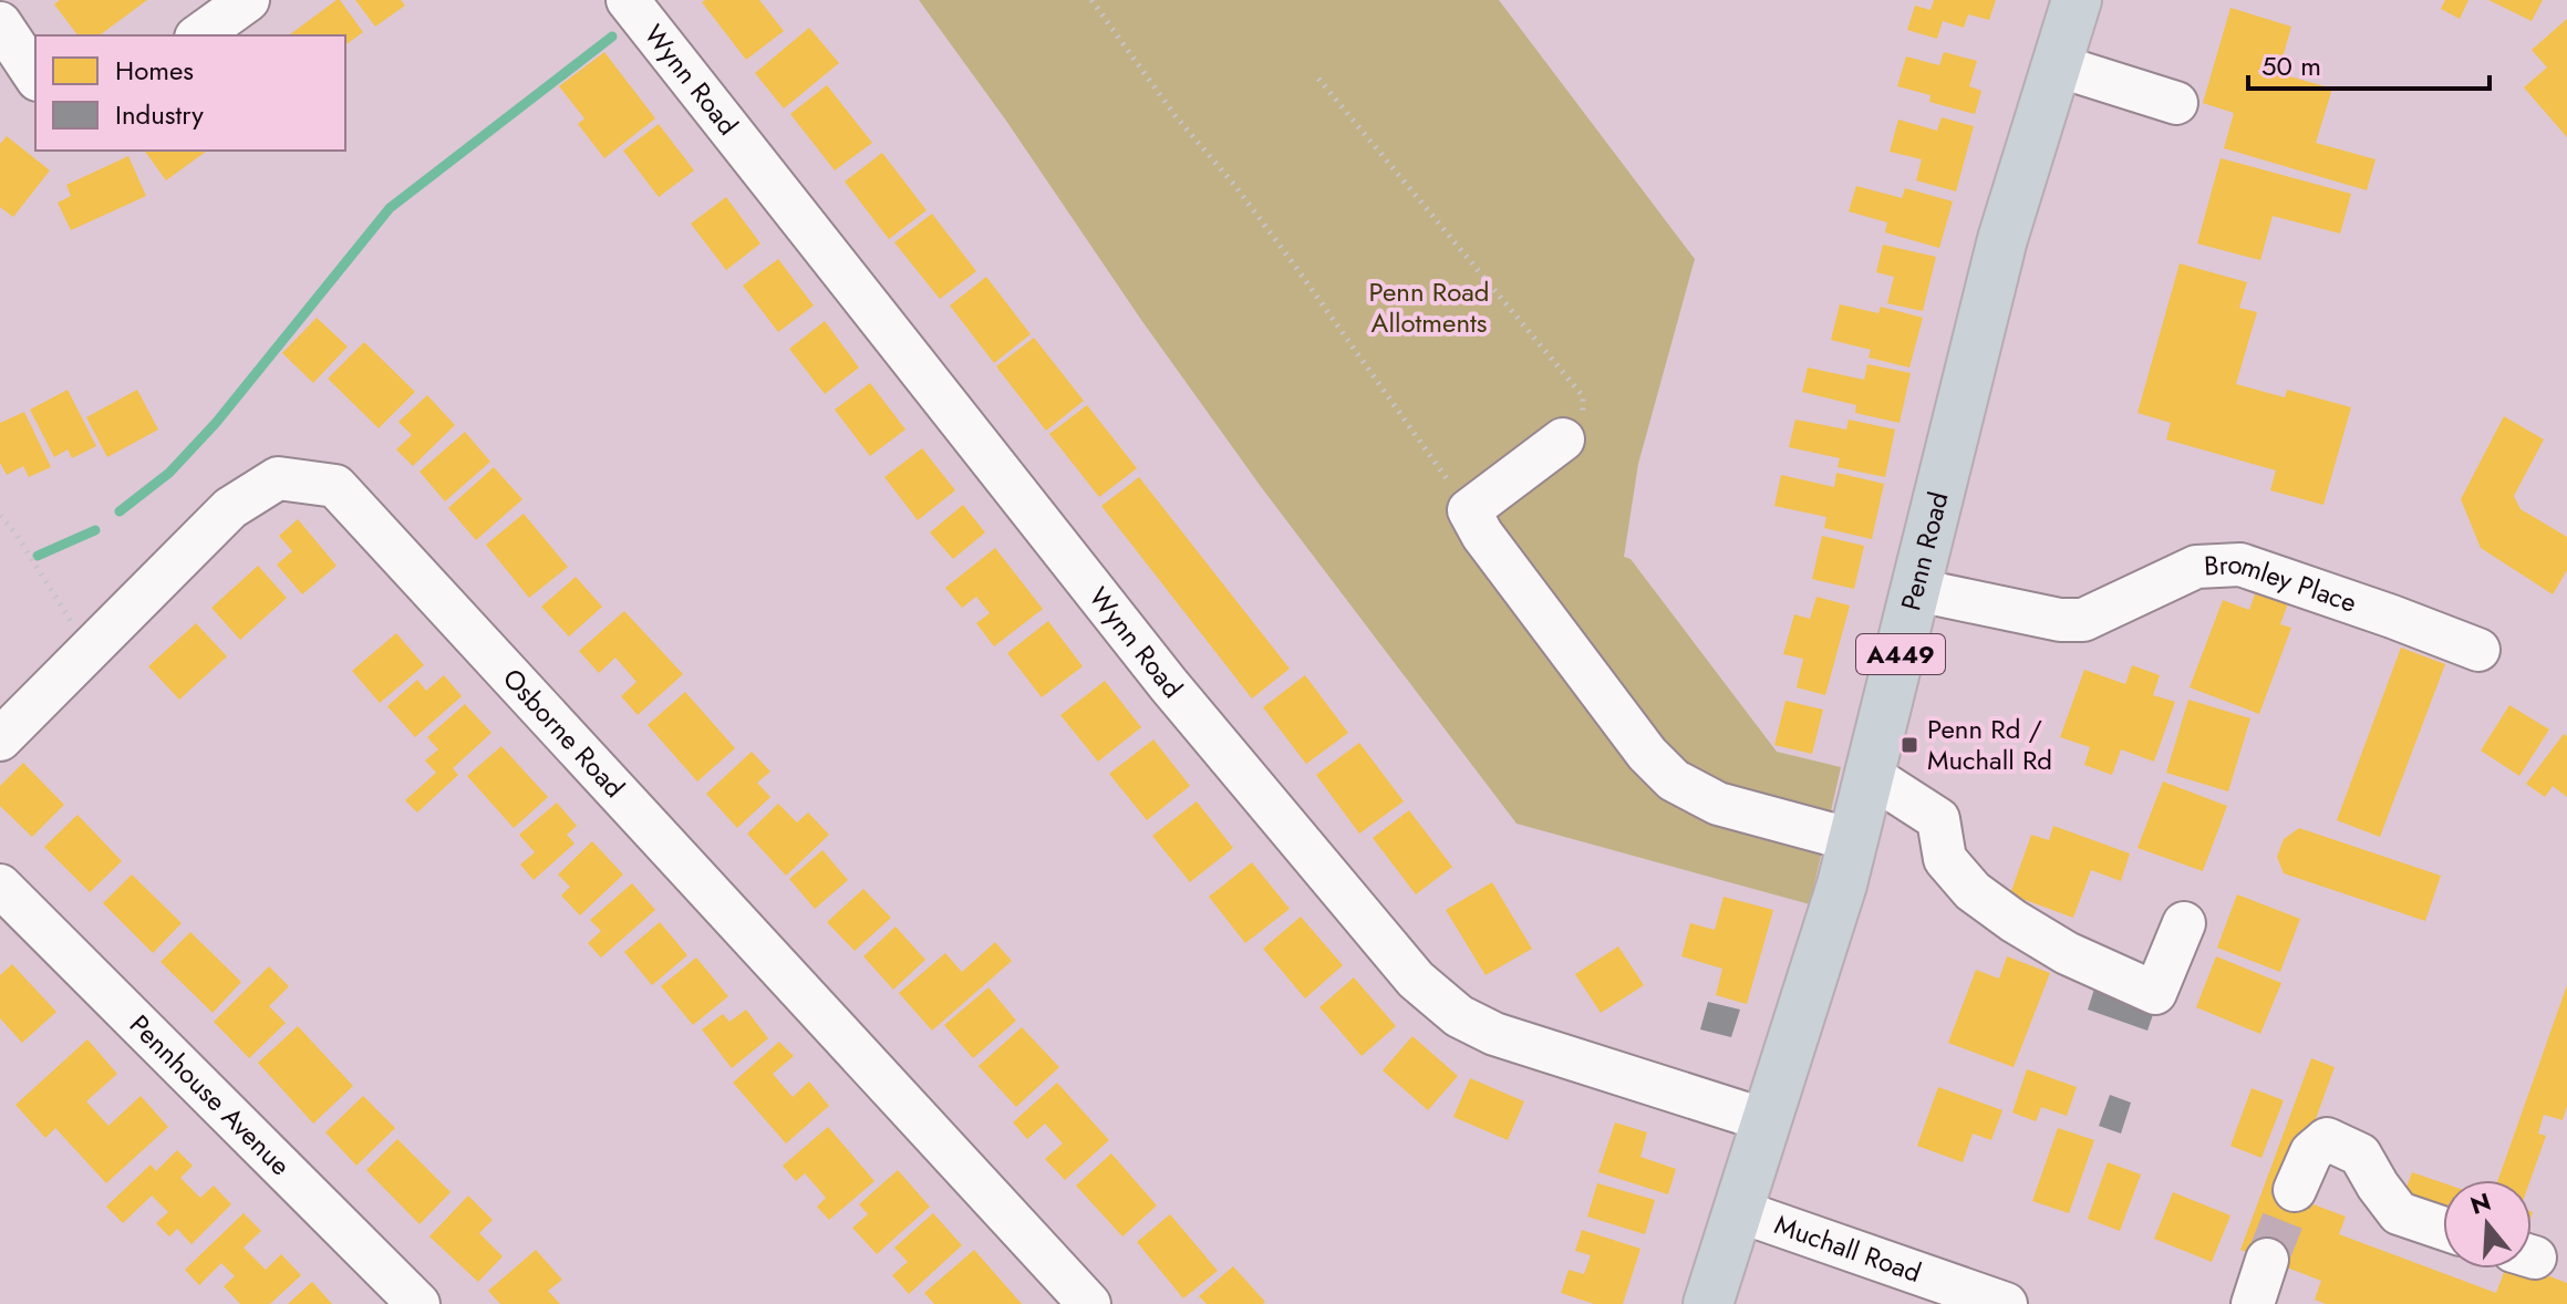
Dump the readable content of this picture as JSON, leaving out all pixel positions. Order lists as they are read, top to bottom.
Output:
{
  "streets": {
    "highway": ["Penn Road", "A449"],
    "street": [
      "Wynn Road",
      "Bromley Place",
      "Osborne Road",
      "Pennhouse Avenue",
      "Muchall Road"
    ]
  },
  "crossings": [
    ["Wynn Road", "Penn Road"],
    ["Penn Road", "Bromley Place"],
    ["Penn Road", "Muchall Road"]
  ],
  "parks": ["Penn Road Allotments"],
  "places": {
    "transit": ["Penn Rd / Muchall Rd"]
  },
  "legend": ["Homes", "Industry"],
  "scale_bar": "50 m",
  "north": "top"
}
